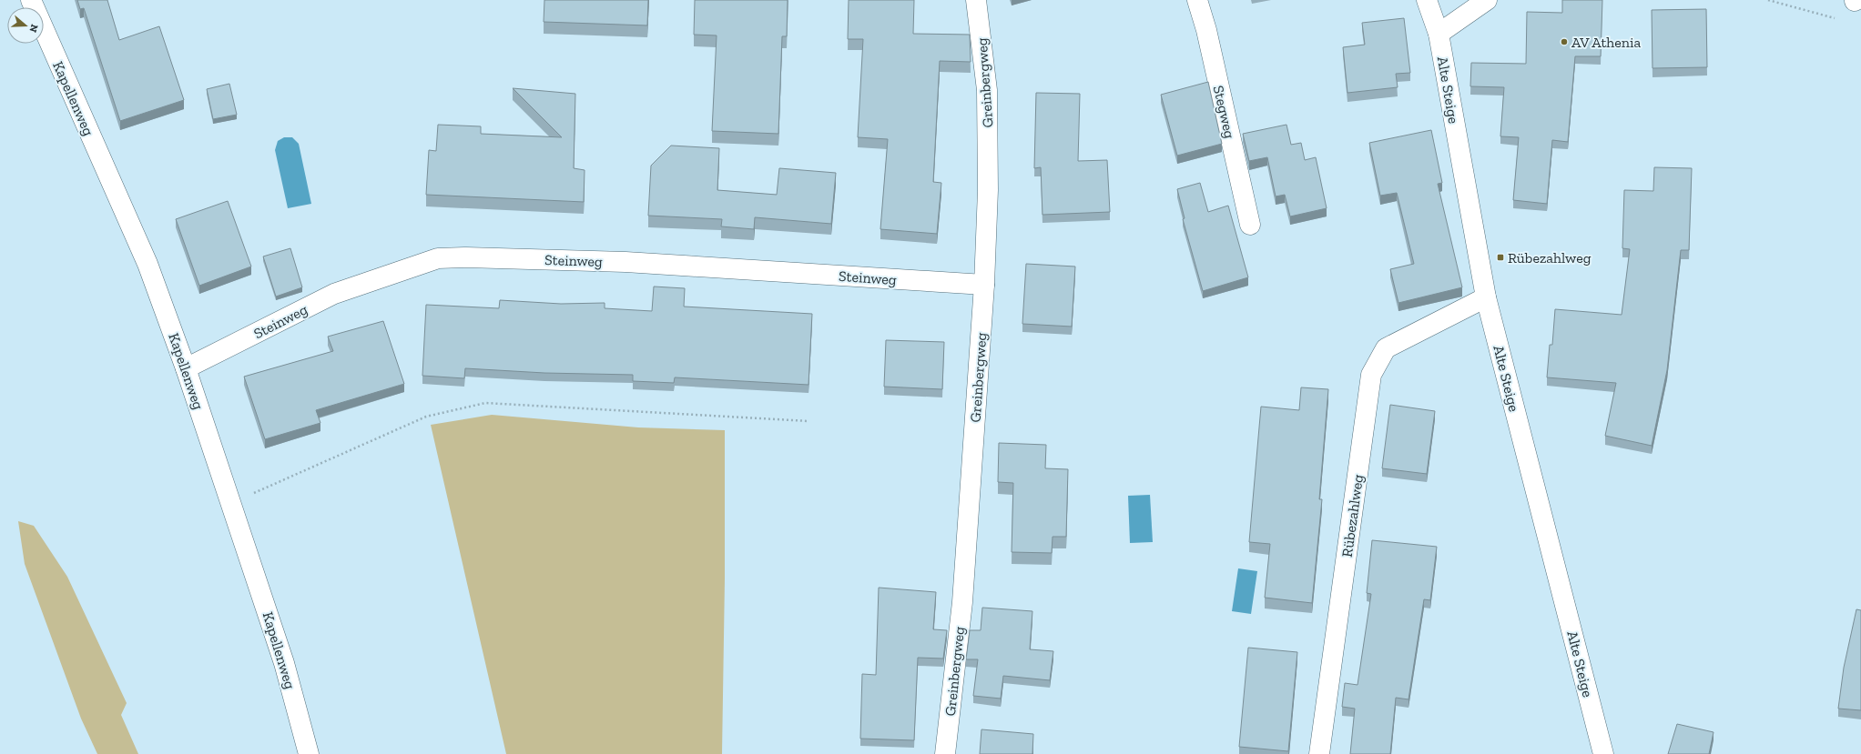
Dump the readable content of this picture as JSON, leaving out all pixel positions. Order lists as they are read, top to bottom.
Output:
{
  "streets": {
    "street": [
      "Greinbergweg",
      "Alte Steige",
      "Kapellenweg",
      "Stegweg",
      "Steinweg",
      "Rübezahlweg"
    ]
  },
  "crossings": [
    ["Greinbergweg", "Steinweg"],
    ["Alte Steige", "Rübezahlweg"],
    ["Kapellenweg", "Steinweg"]
  ],
  "places": {
    "other": ["AV Athenia"],
    "transit": ["Rübezahlweg"]
  },
  "north": "right"
}
